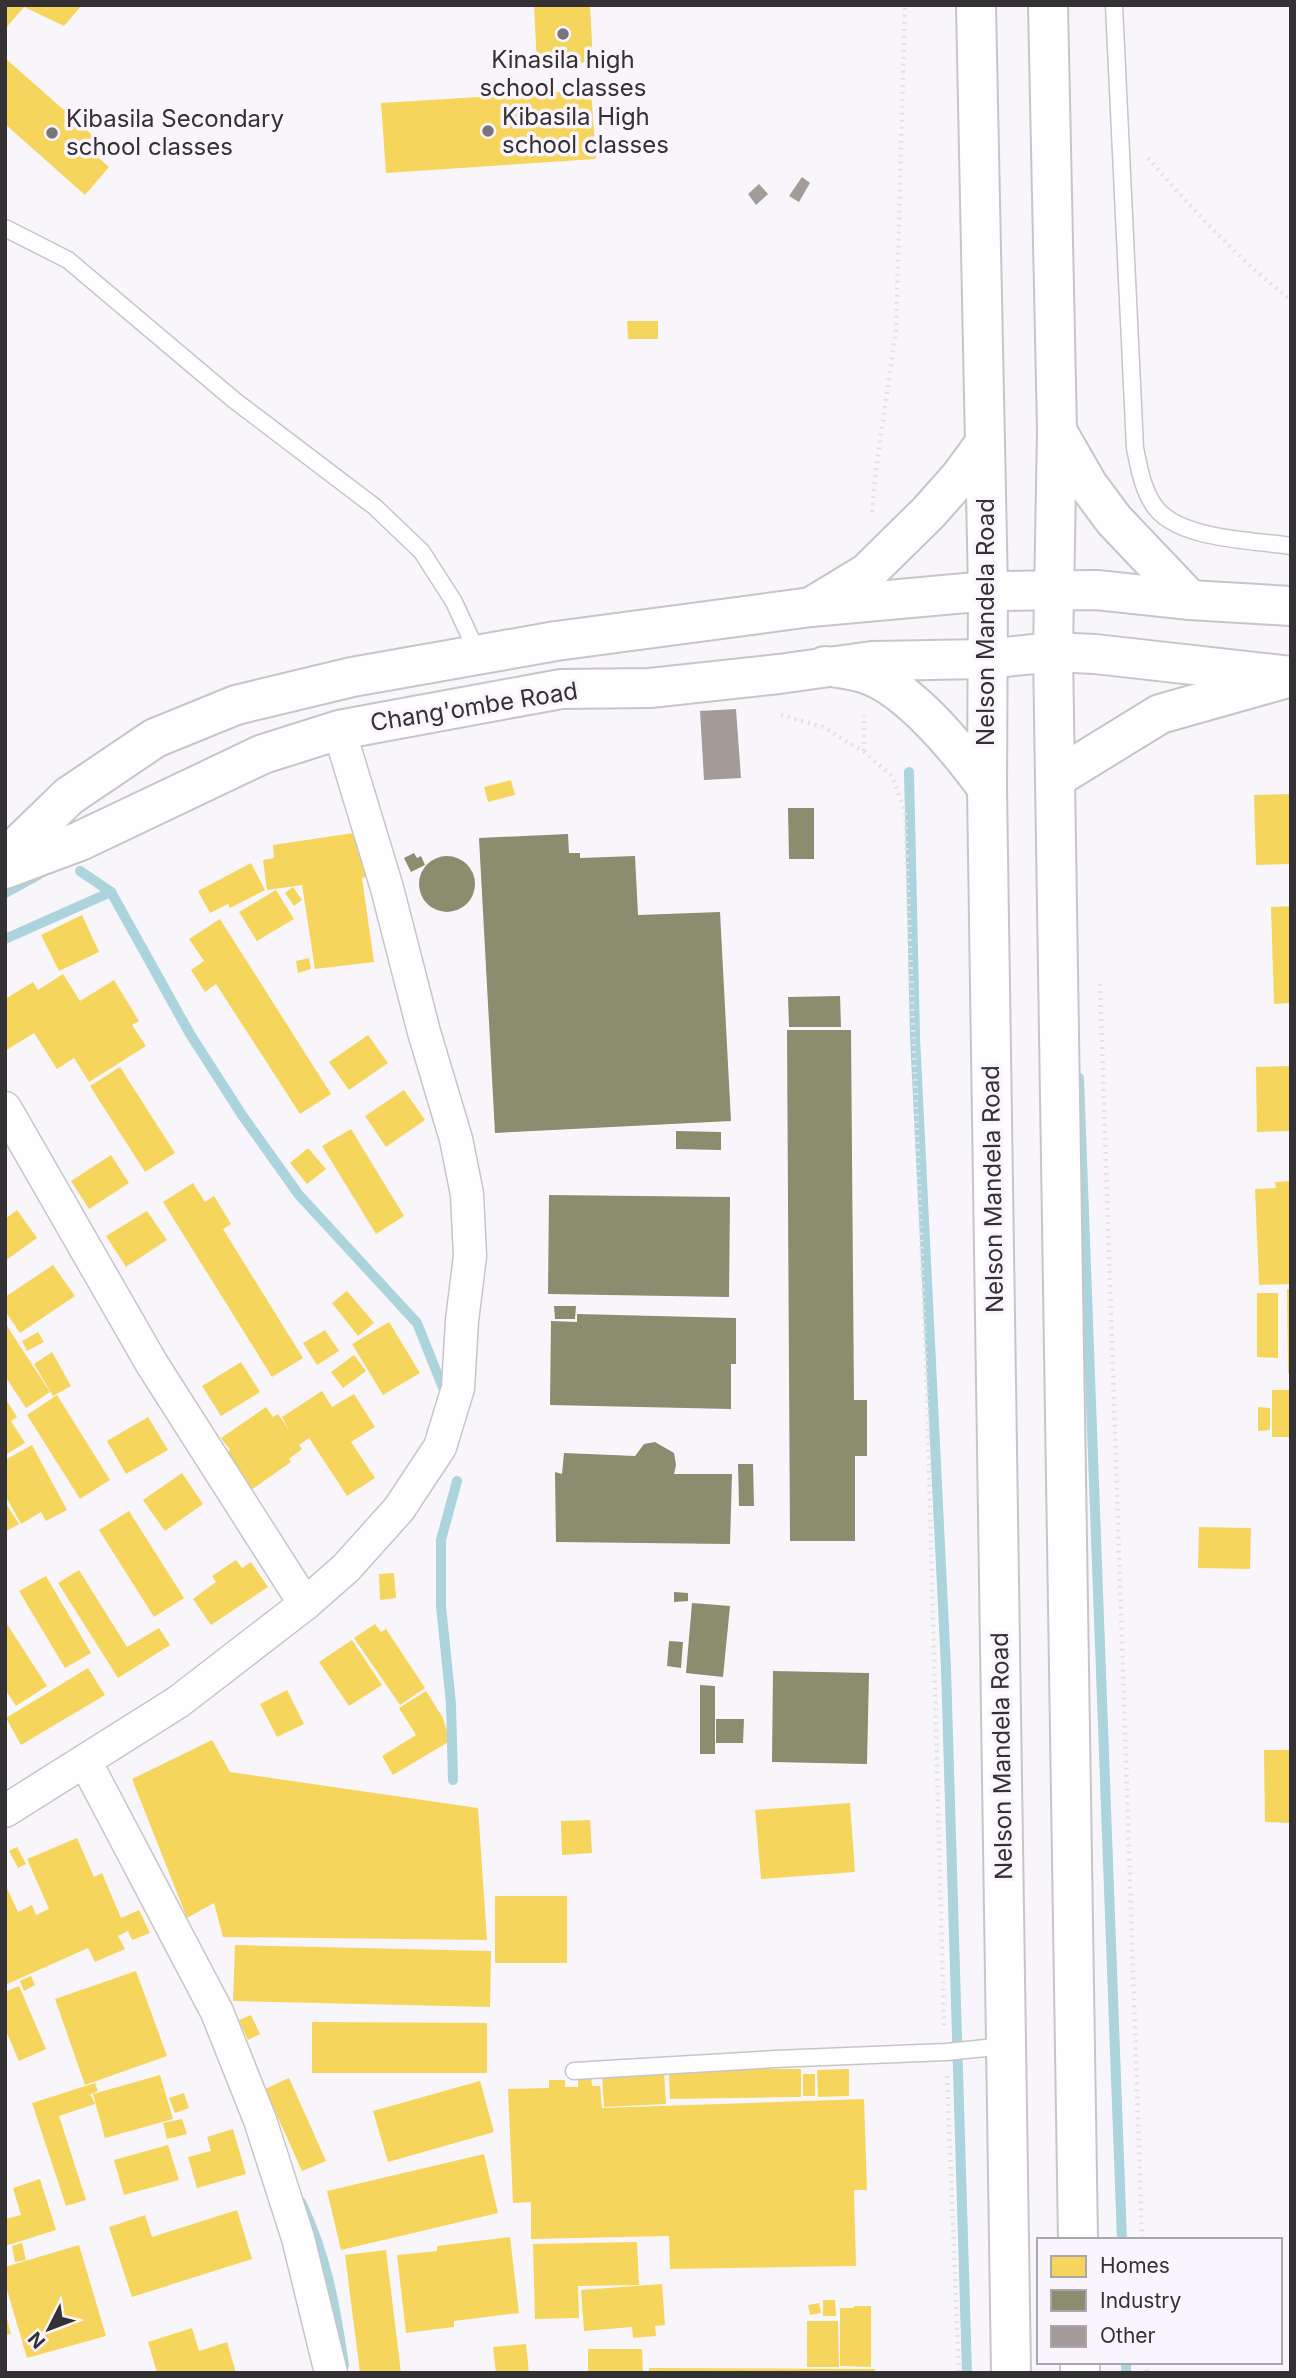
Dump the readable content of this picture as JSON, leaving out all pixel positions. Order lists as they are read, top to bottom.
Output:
{
  "streets": {
    "main road": ["Nelson Mandela Road", "Chang'ombe Road"]
  },
  "crossings": [
    ["Nelson Mandela Road", "Chang'ombe Road"]
  ],
  "places": ["Kinasila high school classes", "Kibasila High school classes", "Kibasila Secondary school classes"],
  "legend": ["Homes", "Industry", "Other"],
  "north": "bottom left"
}
